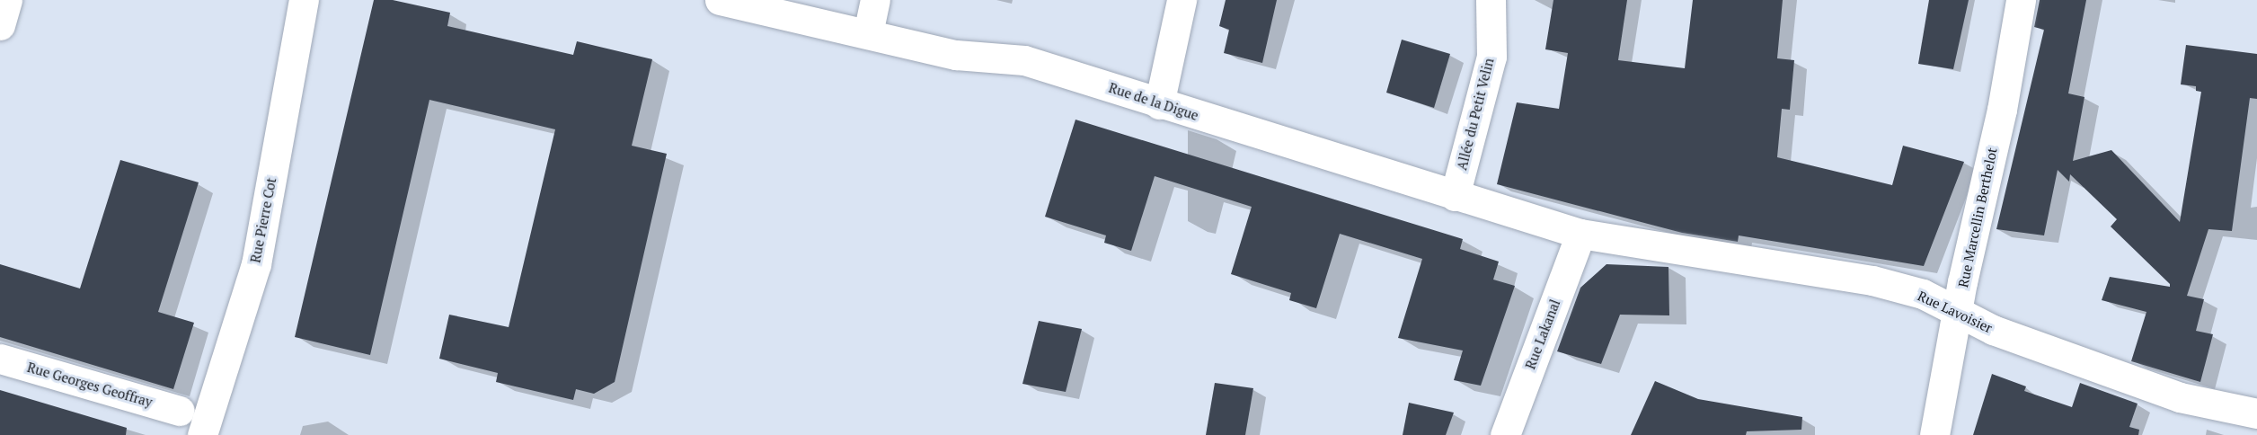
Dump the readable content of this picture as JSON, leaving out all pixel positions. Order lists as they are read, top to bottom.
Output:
{
  "streets": {
    "street": [
      "Rue de la Digue",
      "Allée du Petit Velin",
      "Rue Marcellin Berthelot",
      "Rue Pierre Cot",
      "Rue Lavoisier",
      "Rue Lakanal",
      "Rue Georges Geoffray"
    ]
  },
  "crossings": [
    ["Rue de la Digue", "Allée du Petit Velin"],
    ["Rue de la Digue", "Rue Lavoisier"],
    ["Rue de la Digue", "Rue Lakanal"],
    ["Rue Marcellin Berthelot", "Rue Lavoisier"],
    ["Rue Lavoisier", "Rue Lakanal"]
  ]
}
